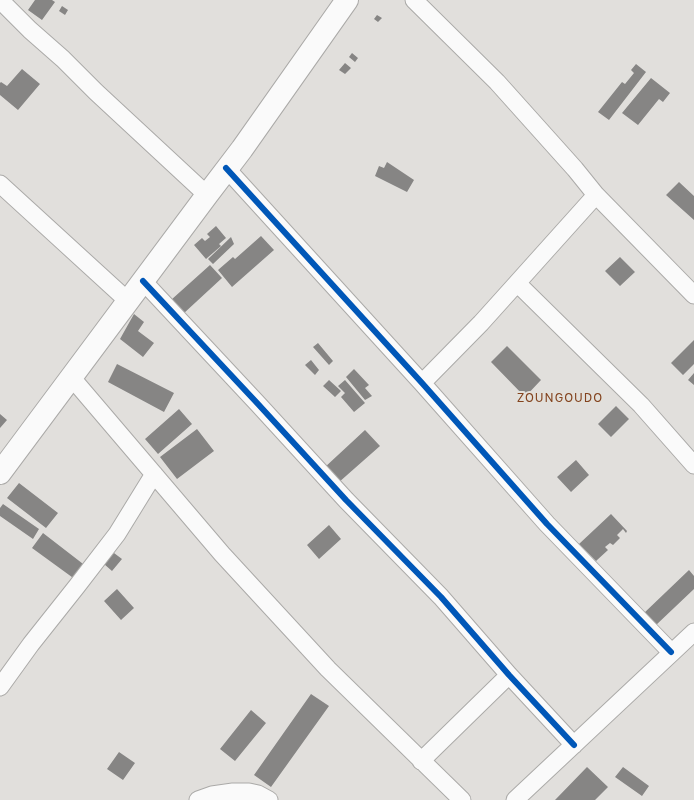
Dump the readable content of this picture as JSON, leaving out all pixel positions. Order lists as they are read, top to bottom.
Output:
{
  "districts": ["ZOUNGOUDO"]
}
